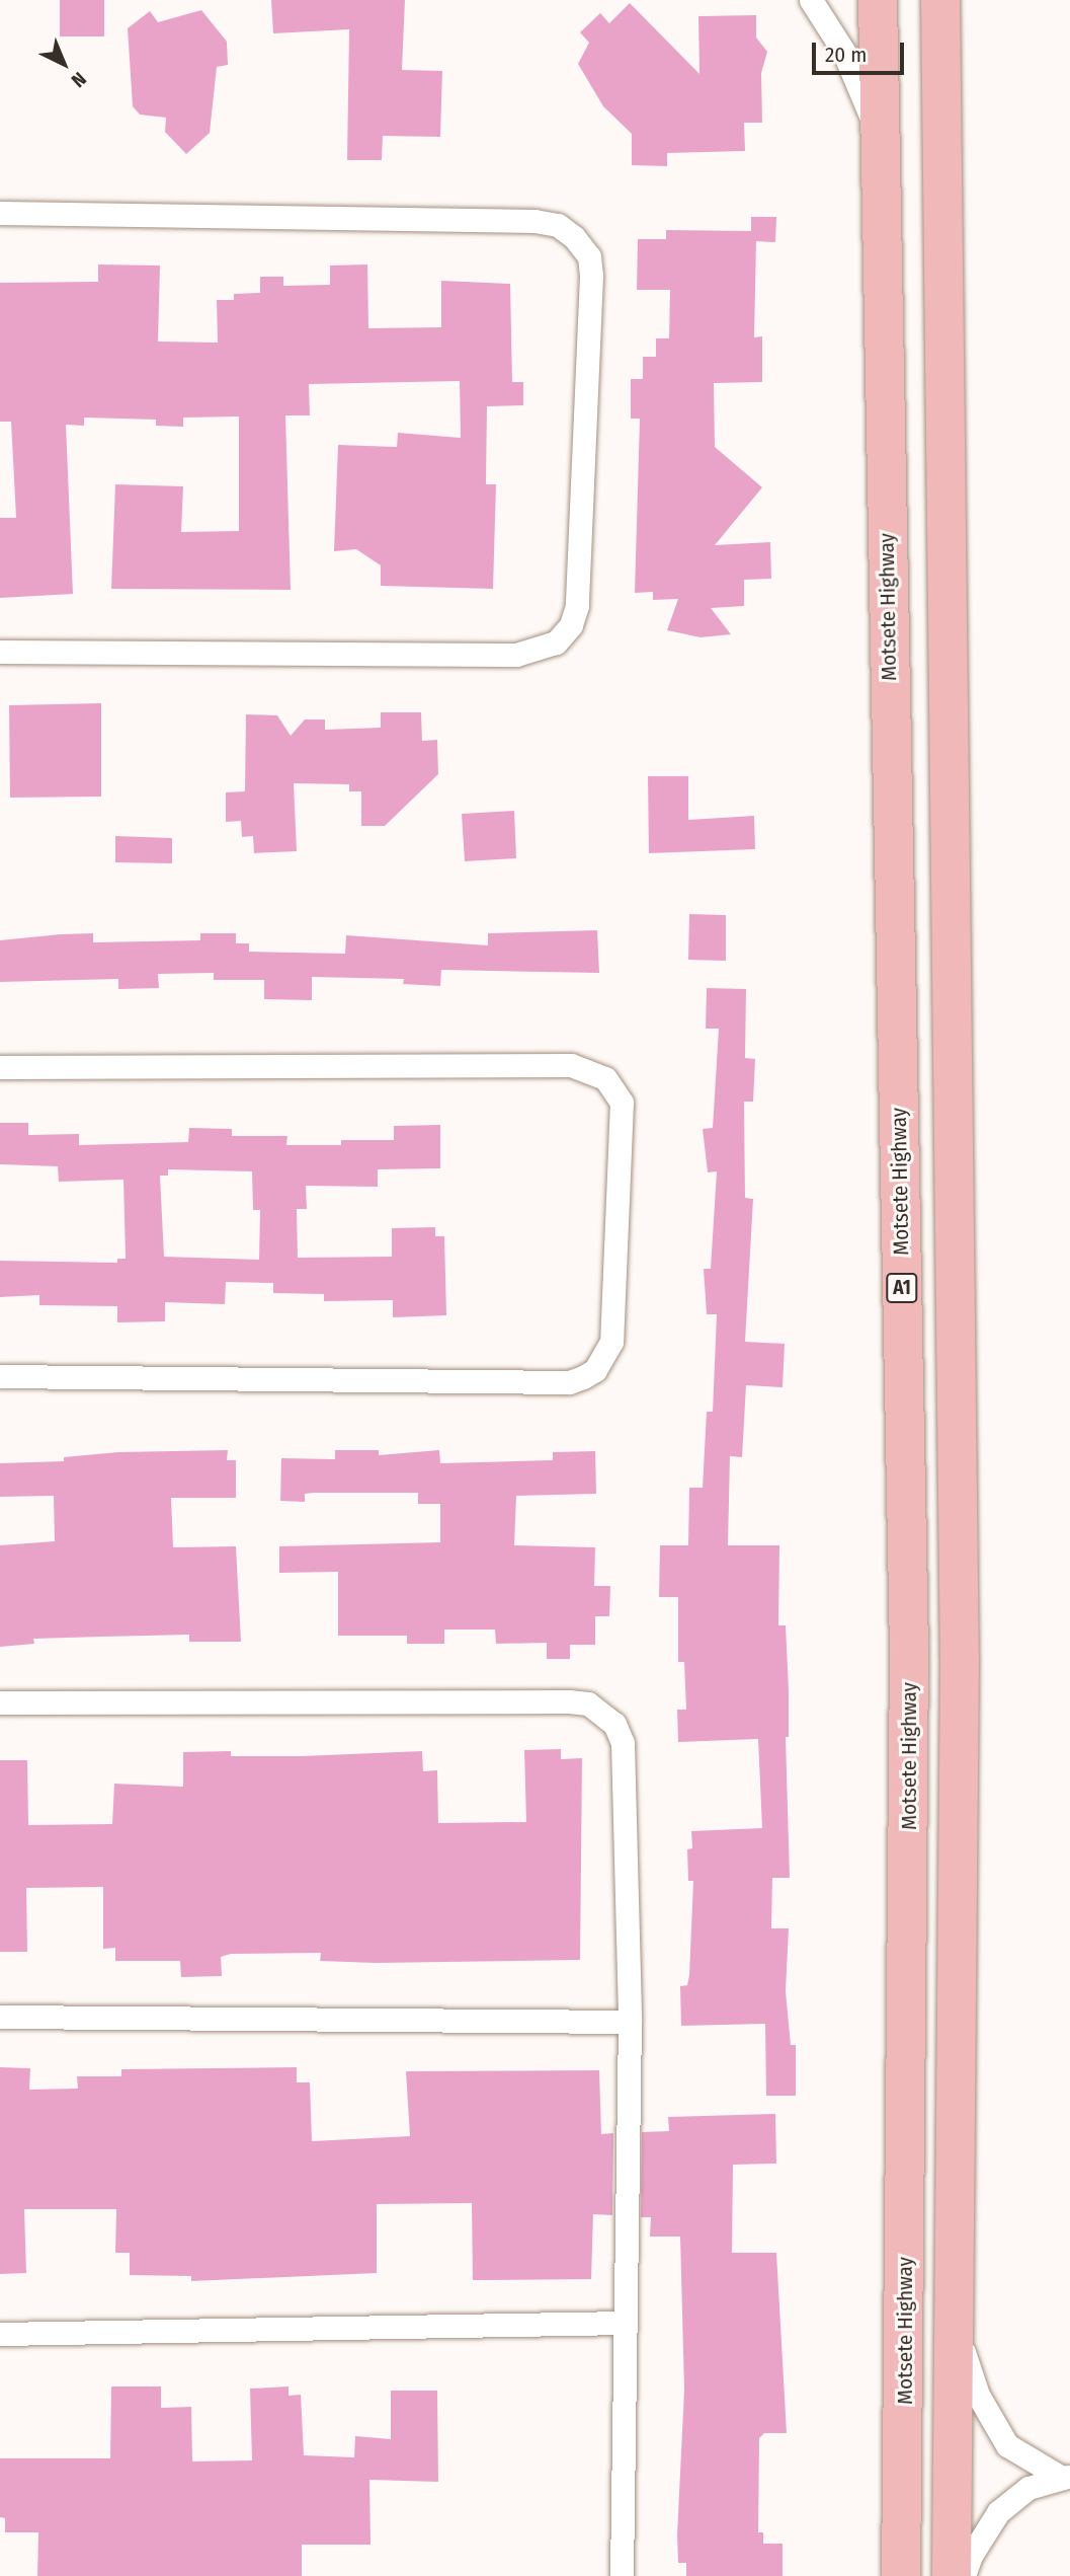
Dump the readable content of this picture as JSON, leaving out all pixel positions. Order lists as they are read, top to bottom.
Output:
{
  "streets": {
    "highway": ["Motsete Highway", "A1"]
  },
  "scale_bar": "20 m",
  "north": "bottom right"
}
